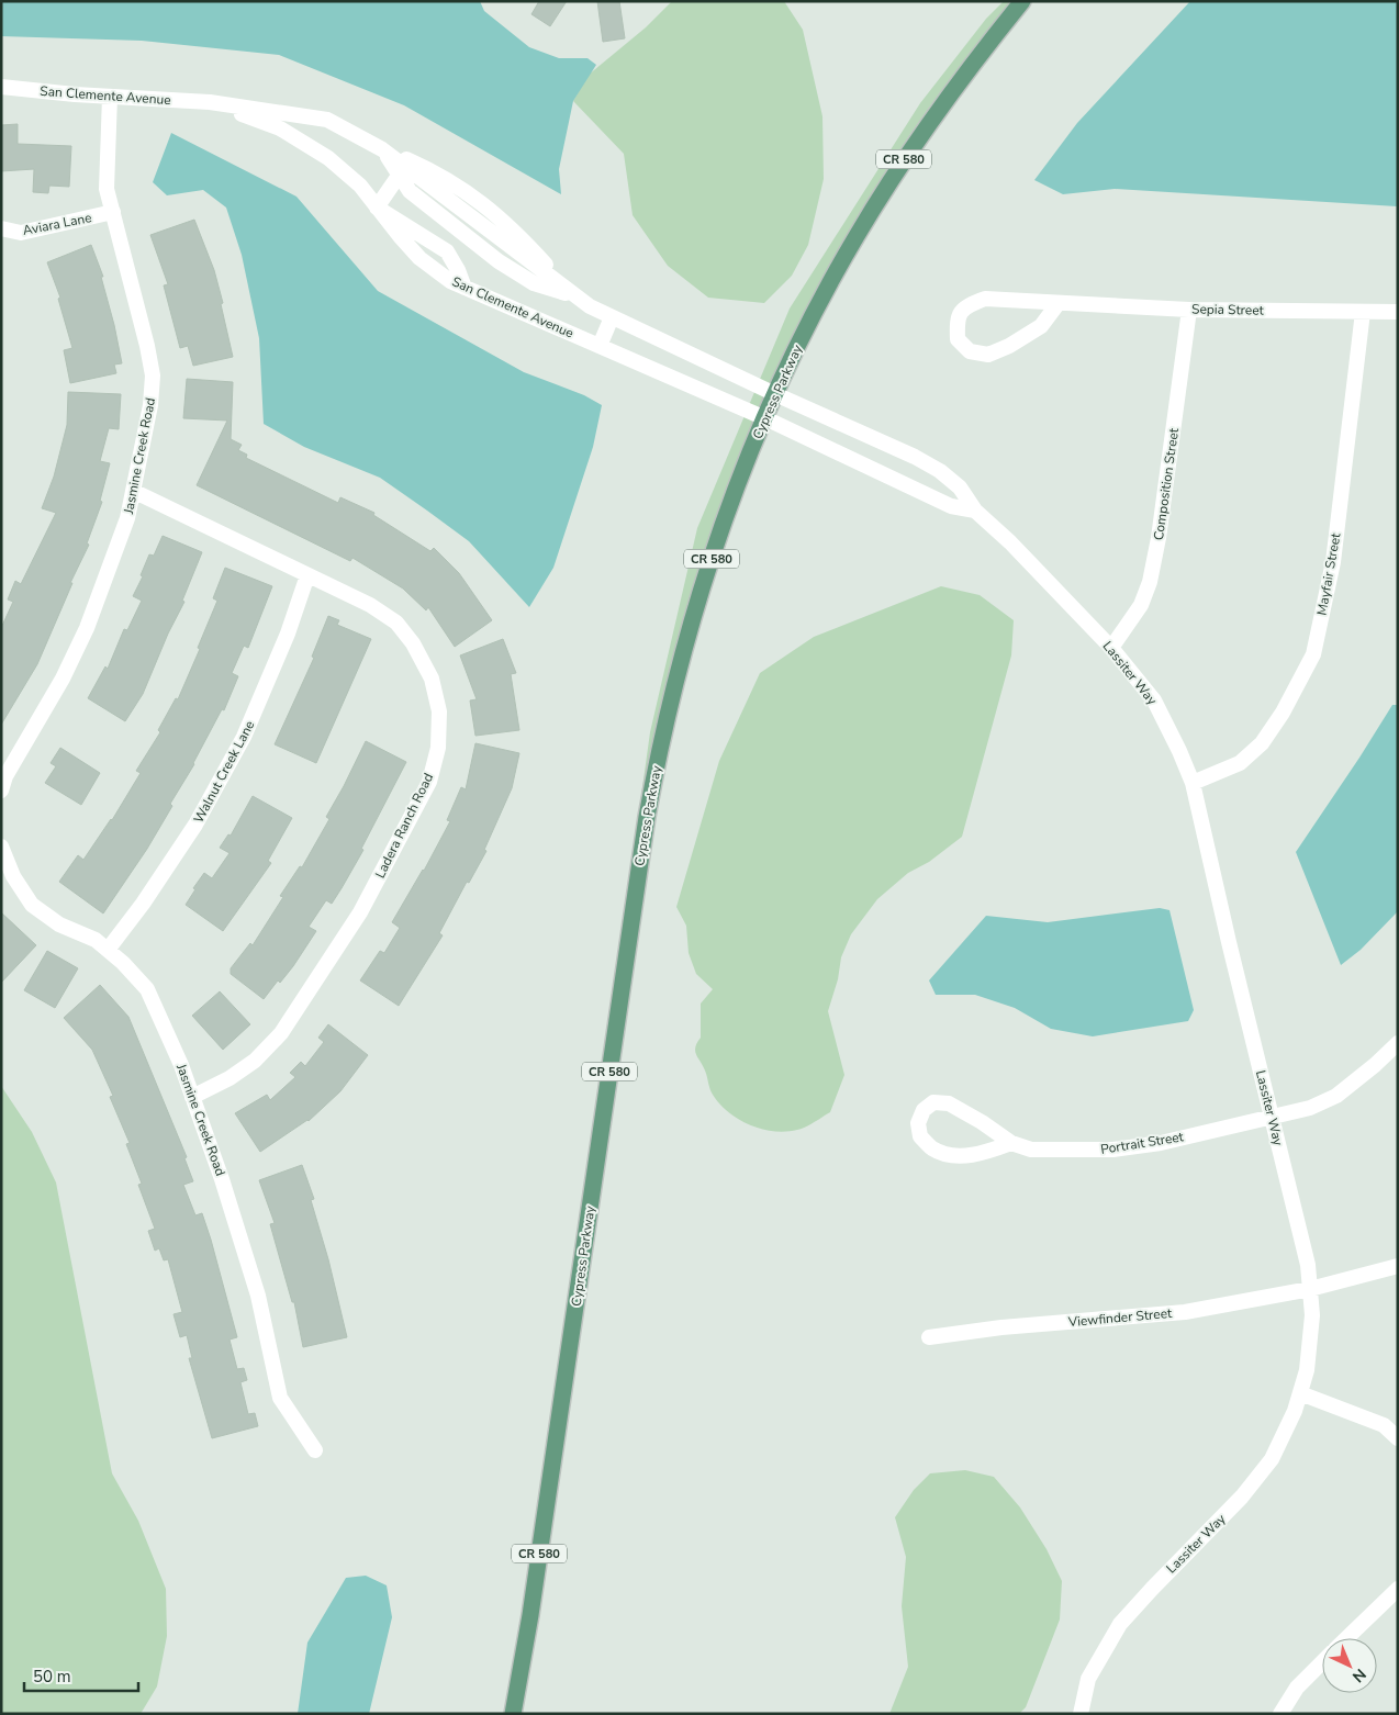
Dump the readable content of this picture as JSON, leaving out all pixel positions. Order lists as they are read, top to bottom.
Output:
{
  "streets": {
    "main road": ["CR 580", "Cypress Parkway"],
    "street": [
      "San Clemente Avenue",
      "Aviara Lane",
      "Sepia Street",
      "Jasmine Creek Road",
      "Composition Street",
      "Mayfair Street",
      "Lassiter Way",
      "Walnut Creek Lane",
      "Ladera Ranch Road",
      "Portrait Street",
      "Viewfinder Street"
    ]
  },
  "crossings": [
    ["San Clemente Avenue", "Cypress Parkway"],
    ["San Clemente Avenue", "Jasmine Creek Road"],
    ["San Clemente Avenue", "Lassiter Way"],
    ["Aviara Lane", "Jasmine Creek Road"],
    ["Sepia Street", "Composition Street"],
    ["Sepia Street", "Mayfair Street"],
    ["Cypress Parkway", "Lassiter Way"],
    ["Jasmine Creek Road", "Walnut Creek Lane"],
    ["Jasmine Creek Road", "Ladera Ranch Road"],
    ["Composition Street", "Lassiter Way"],
    ["Mayfair Street", "Lassiter Way"],
    ["Lassiter Way", "Portrait Street"],
    ["Lassiter Way", "Viewfinder Street"],
    ["Walnut Creek Lane", "Ladera Ranch Road"]
  ],
  "scale_bar": "50 m",
  "north": "bottom right"
}
